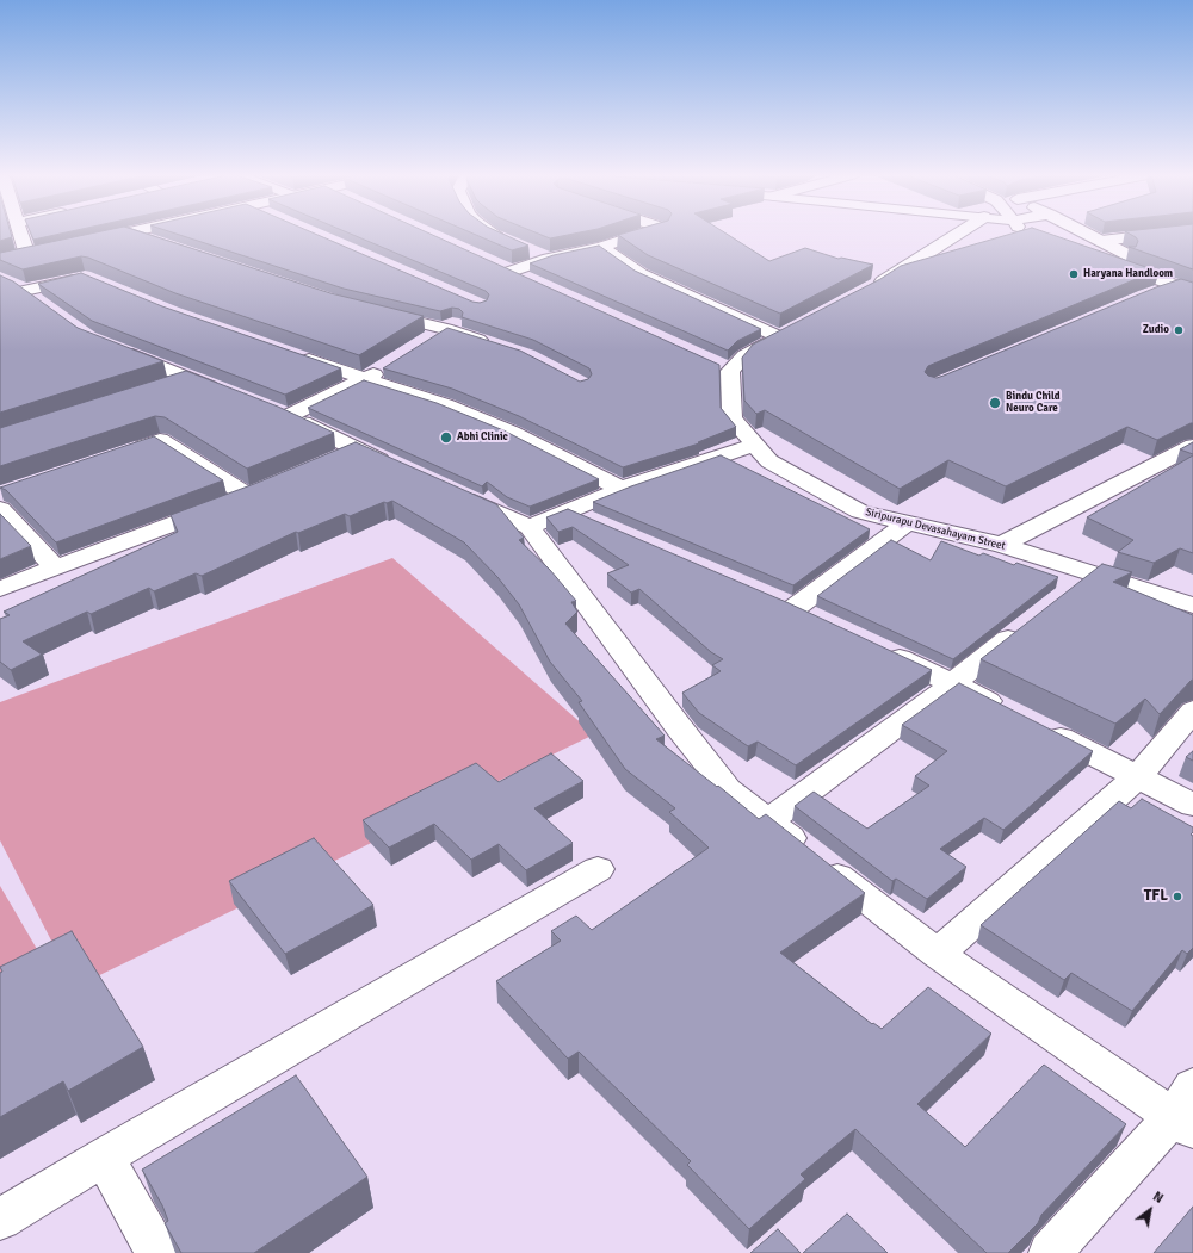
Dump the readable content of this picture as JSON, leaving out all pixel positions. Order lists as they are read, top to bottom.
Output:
{
  "streets": {
    "street": ["Siripurapu Devasahayam Street"]
  },
  "places": [
    "Haryana Handloom",
    "Zudio",
    "Bindu Child Neuro Care",
    "Abhi Clinic",
    "TFL"
  ],
  "north": "top right"
}
